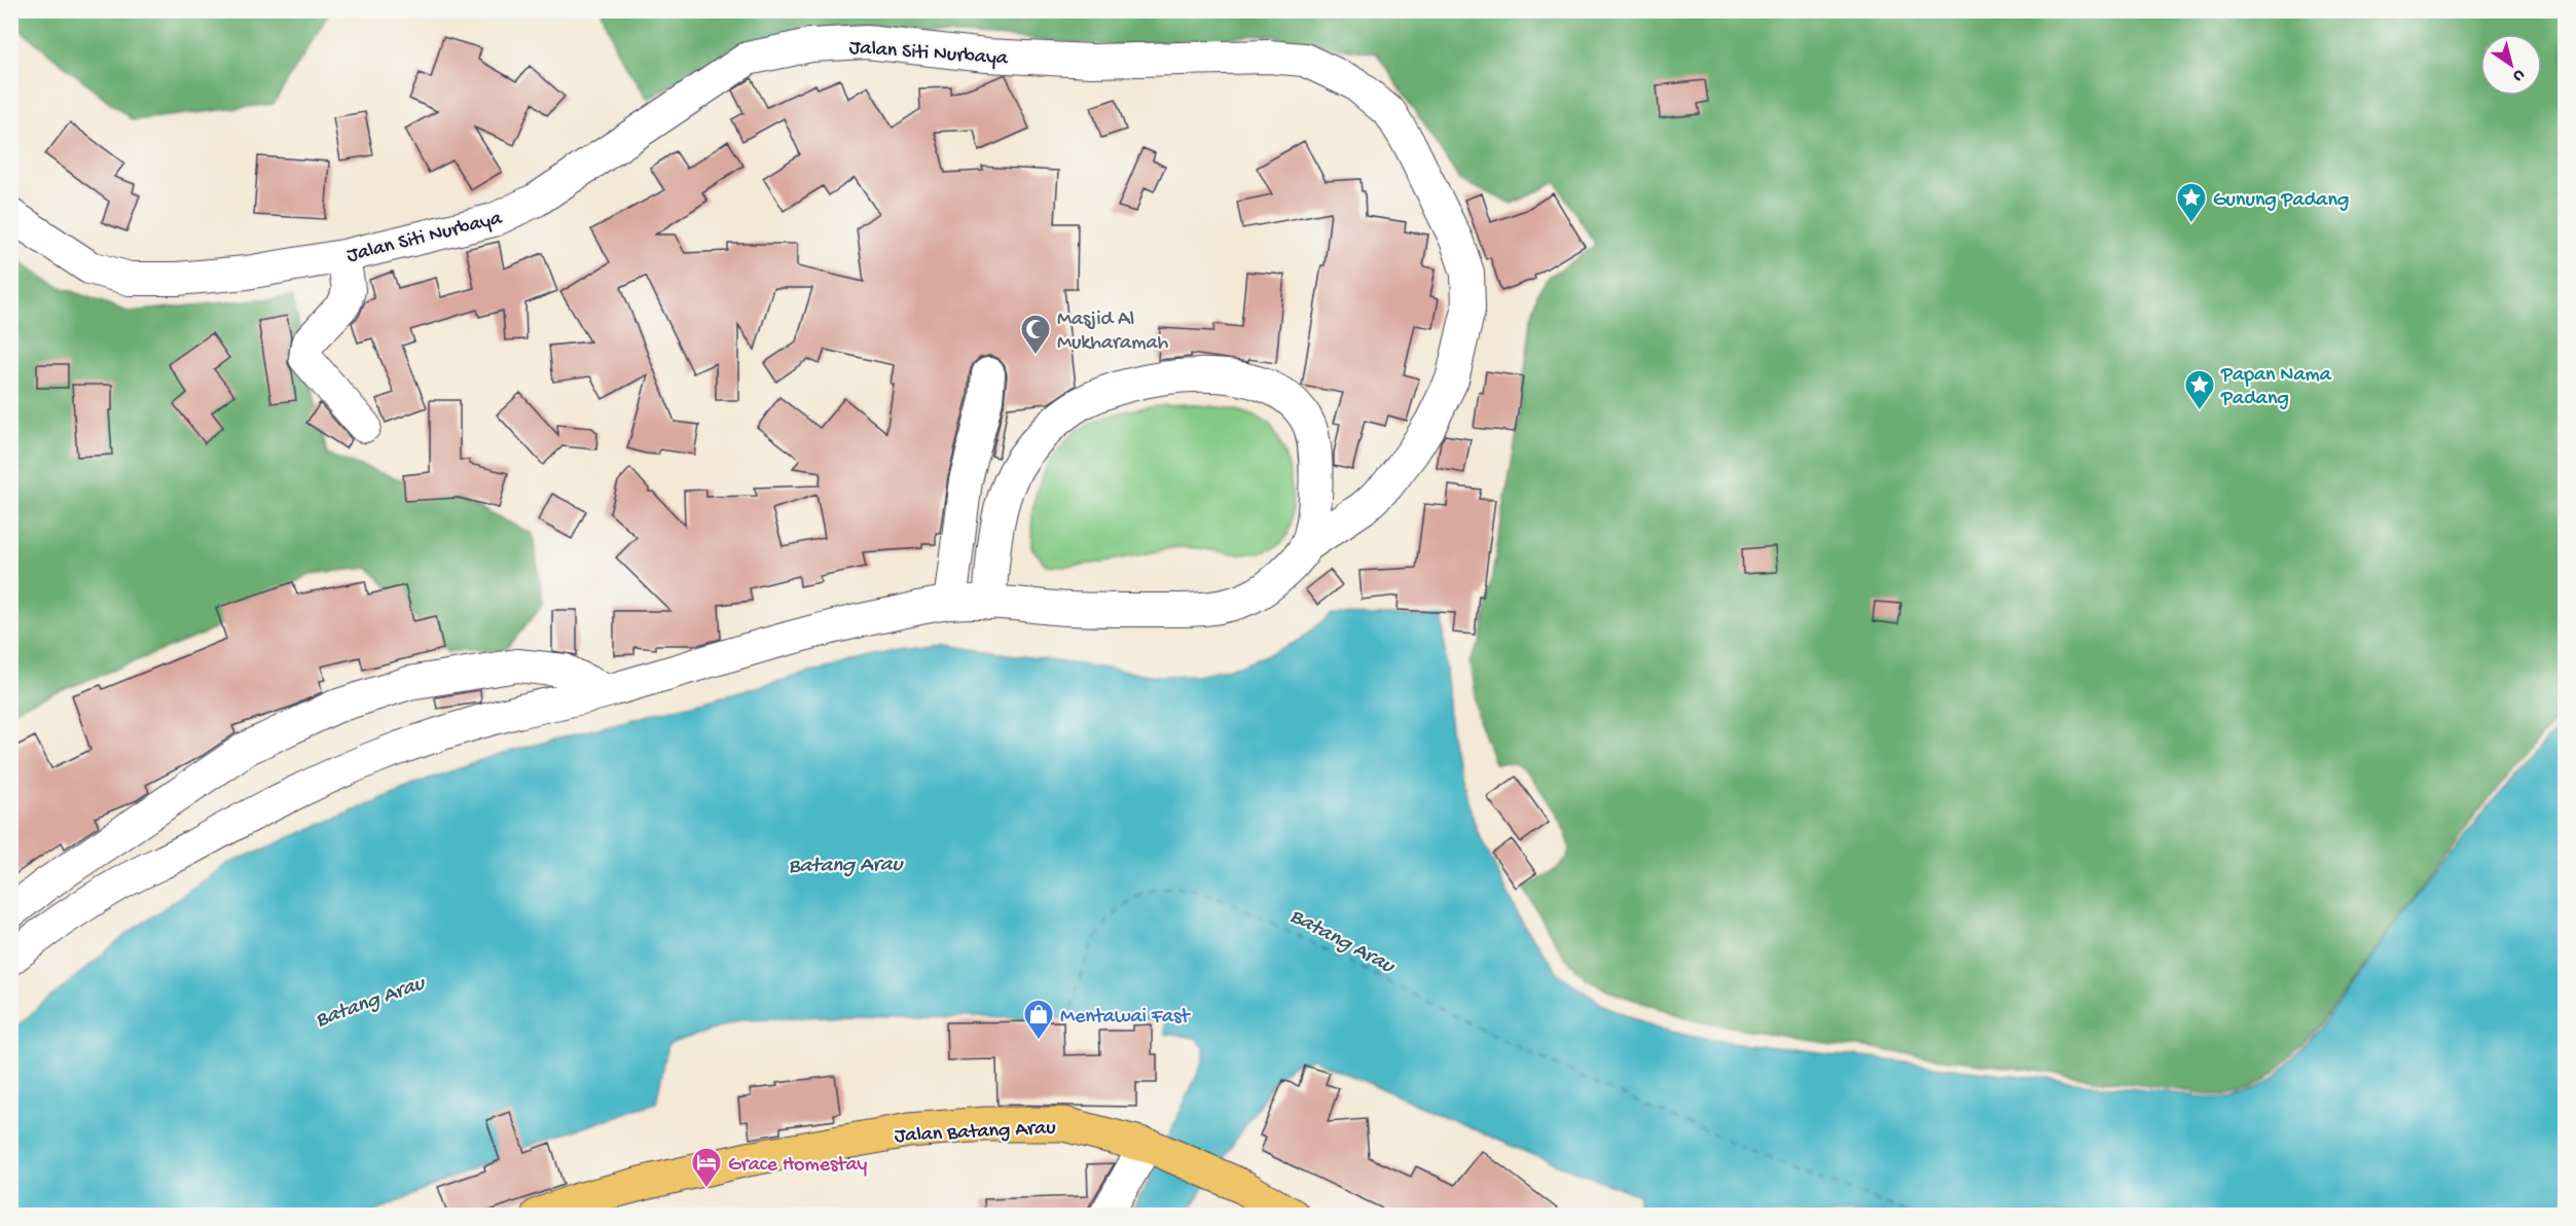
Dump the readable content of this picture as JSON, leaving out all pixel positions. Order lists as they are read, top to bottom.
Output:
{
  "streets": {
    "main road": ["Jalan Batang Arau"],
    "street": ["Jalan Siti Nurbaya"]
  },
  "water": ["Batang Arau"],
  "places": {
    "place": ["Gunung Padang", "Papan Nama Padang"],
    "mosque": ["Masjid Al Mukharamah"],
    "shop": ["Mentawai Fast"],
    "hotel": ["Grace Homestay"]
  },
  "north": "bottom right"
}
